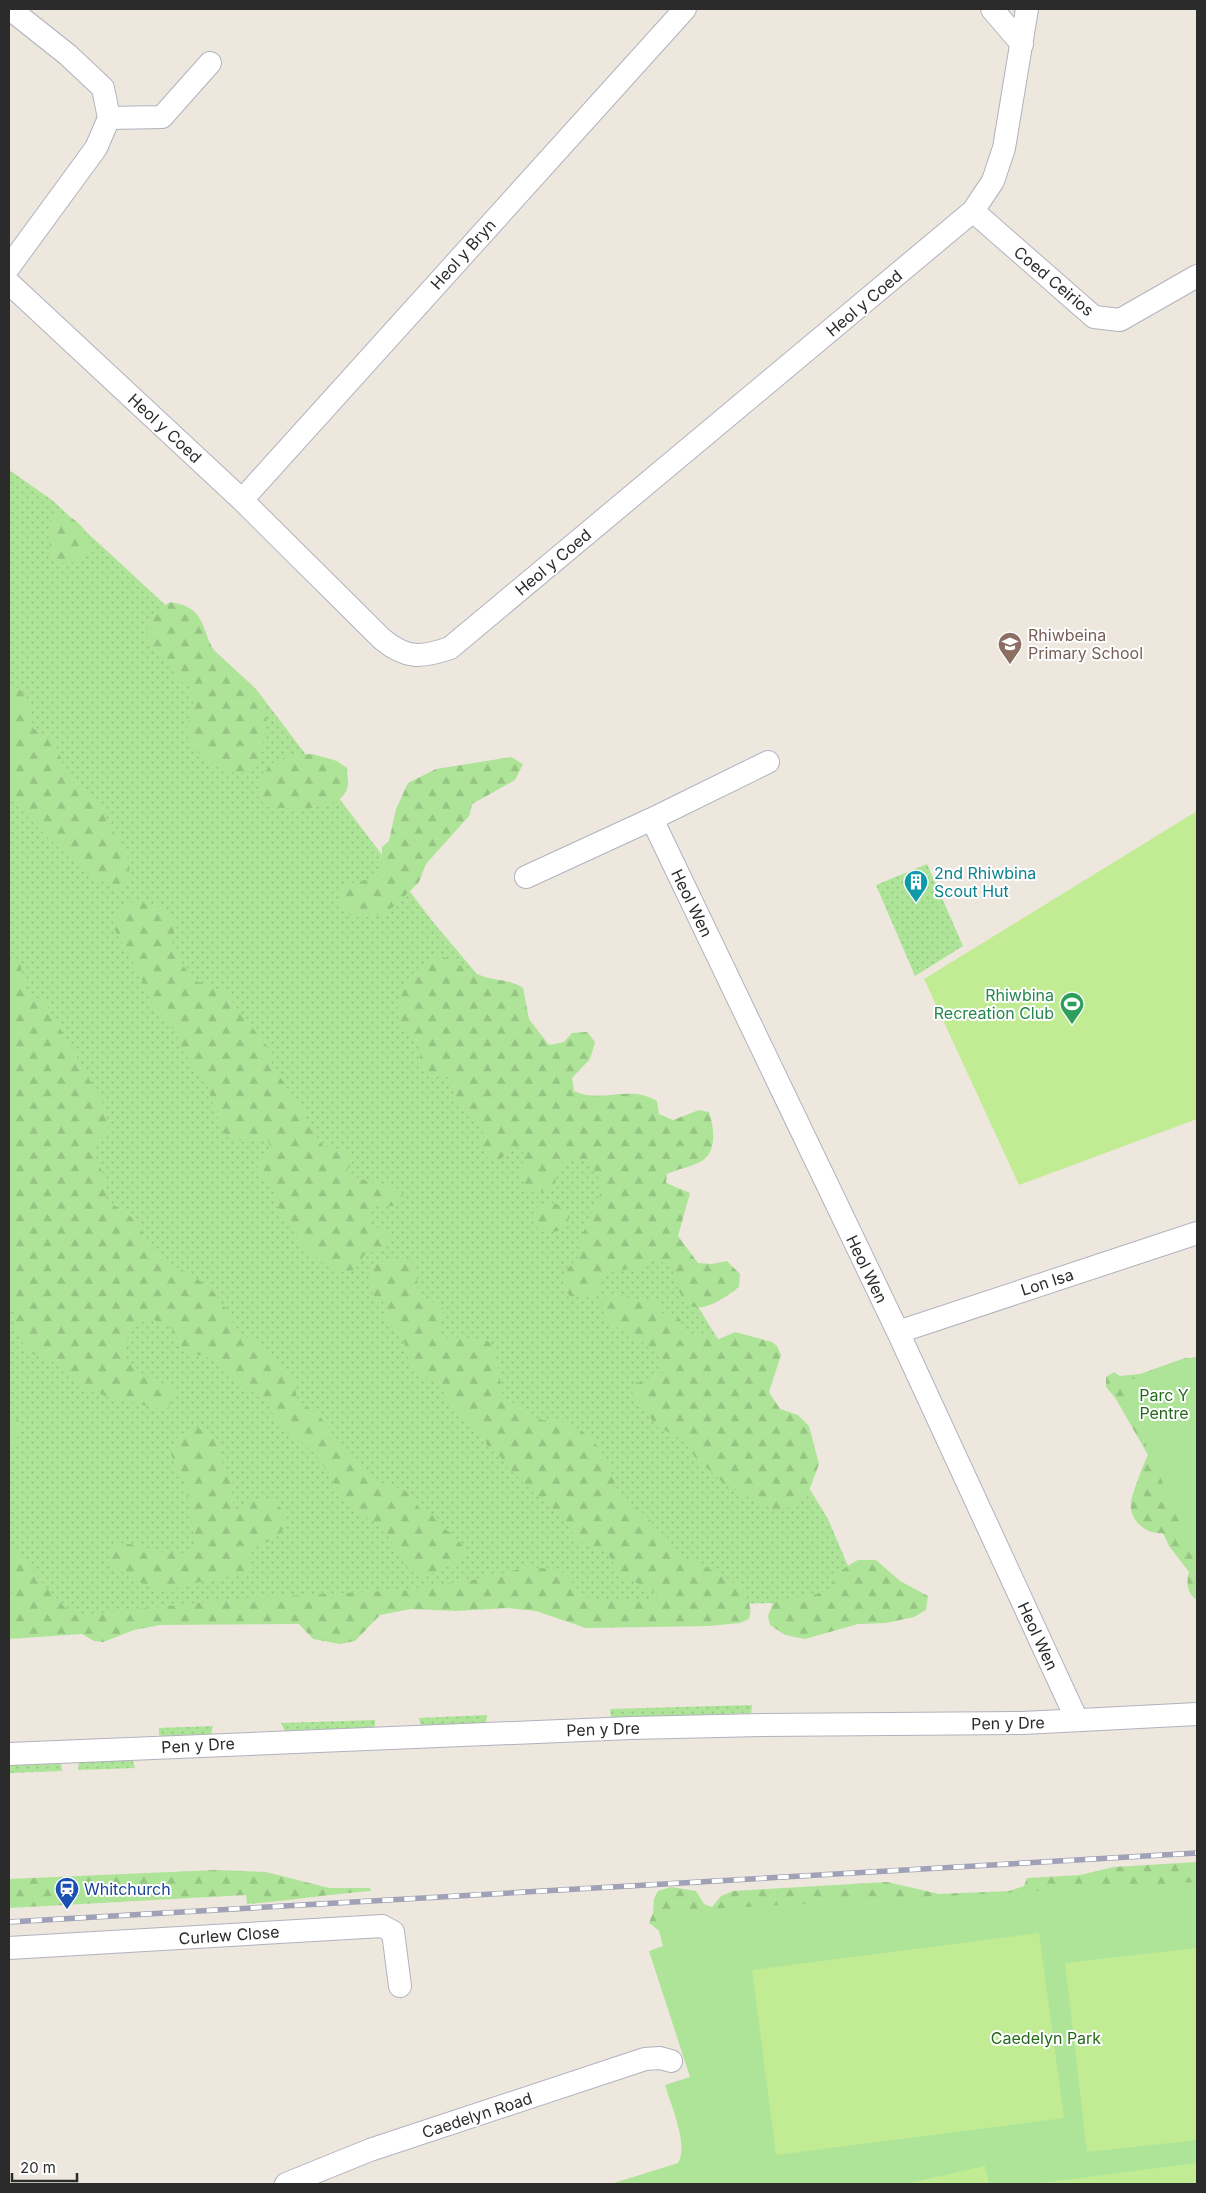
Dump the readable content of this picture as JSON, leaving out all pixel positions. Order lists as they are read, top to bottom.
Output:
{
  "streets": {
    "street": [
      "Heol y Bryn",
      "Coed Ceirios",
      "Heol y Coed",
      "Heol Wen",
      "Lon Isa",
      "Pen y Dre",
      "Curlew Close",
      "Caedelyn Road"
    ]
  },
  "crossings": [
    ["Heol y Bryn", "Heol y Coed"],
    ["Coed Ceirios", "Heol y Coed"],
    ["Heol Wen", "Lon Isa"],
    ["Heol Wen", "Pen y Dre"]
  ],
  "parks": ["Parc Y Pentre", "Caedelyn Park"],
  "places": {
    "school or university": ["Rhiwbeina Primary School"],
    "building": ["2nd Rhiwbina Scout Hut"],
    "sports": ["Rhiwbina Recreation Club"],
    "station": ["Whitchurch"]
  },
  "scale_bar": "20 m"
}
